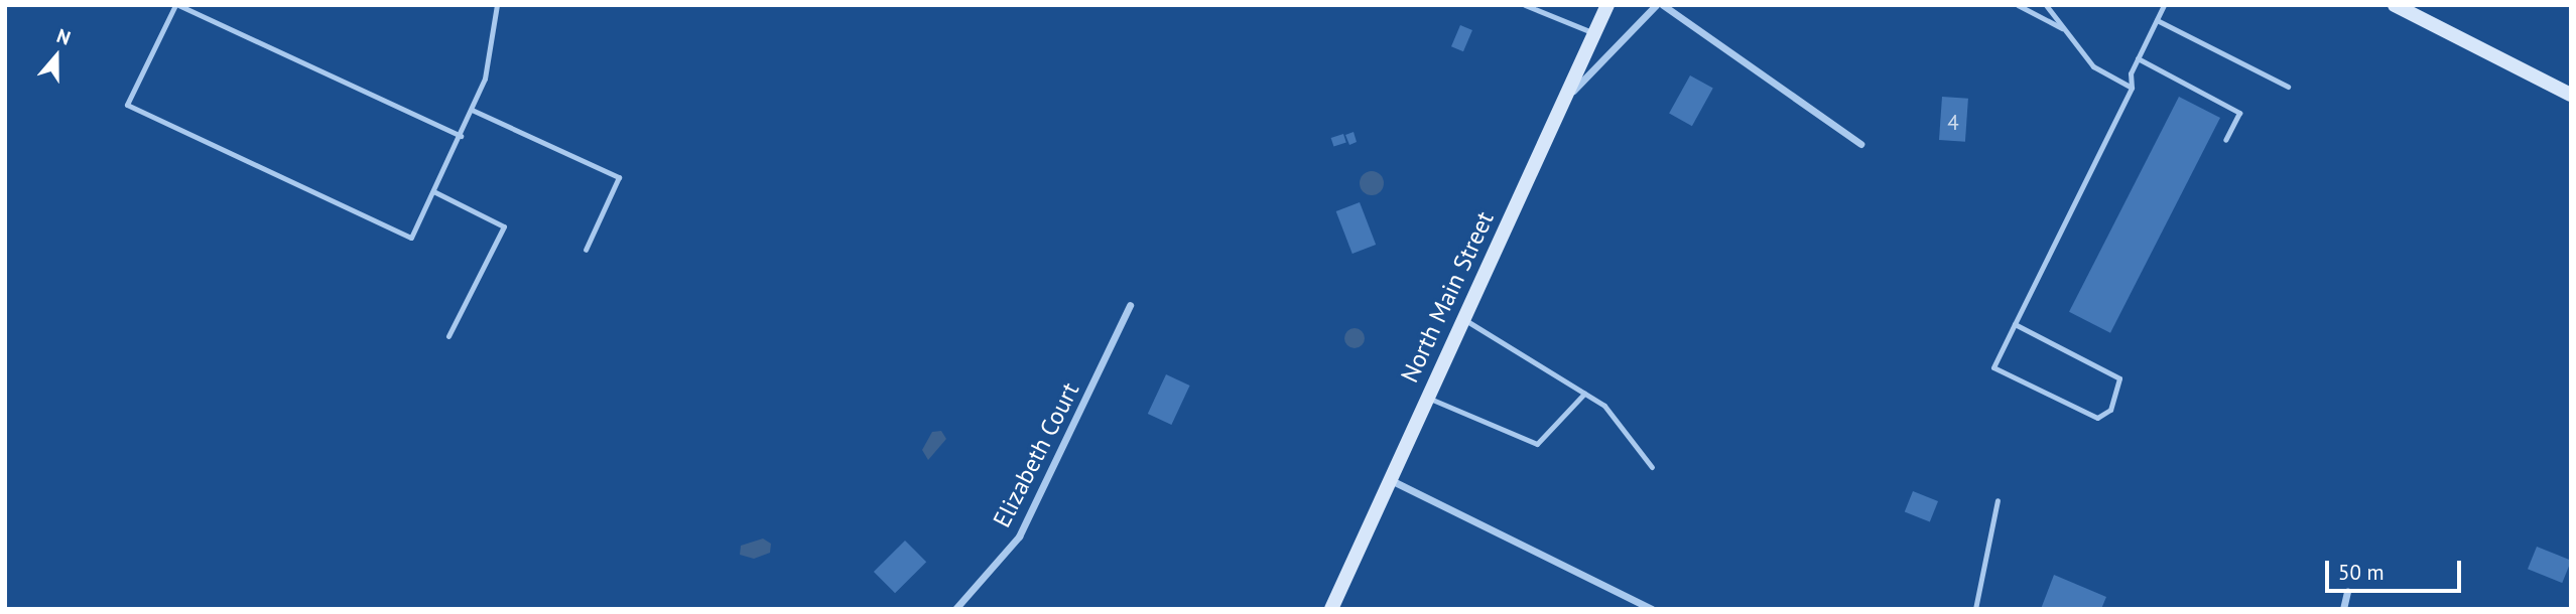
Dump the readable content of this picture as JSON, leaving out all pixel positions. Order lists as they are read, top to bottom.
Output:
{
  "streets": {
    "main road": ["North Main Street"],
    "street": ["Elizabeth Court"]
  },
  "house_numbers": ["4"],
  "scale_bar": "50 m",
  "north": "top"
}
